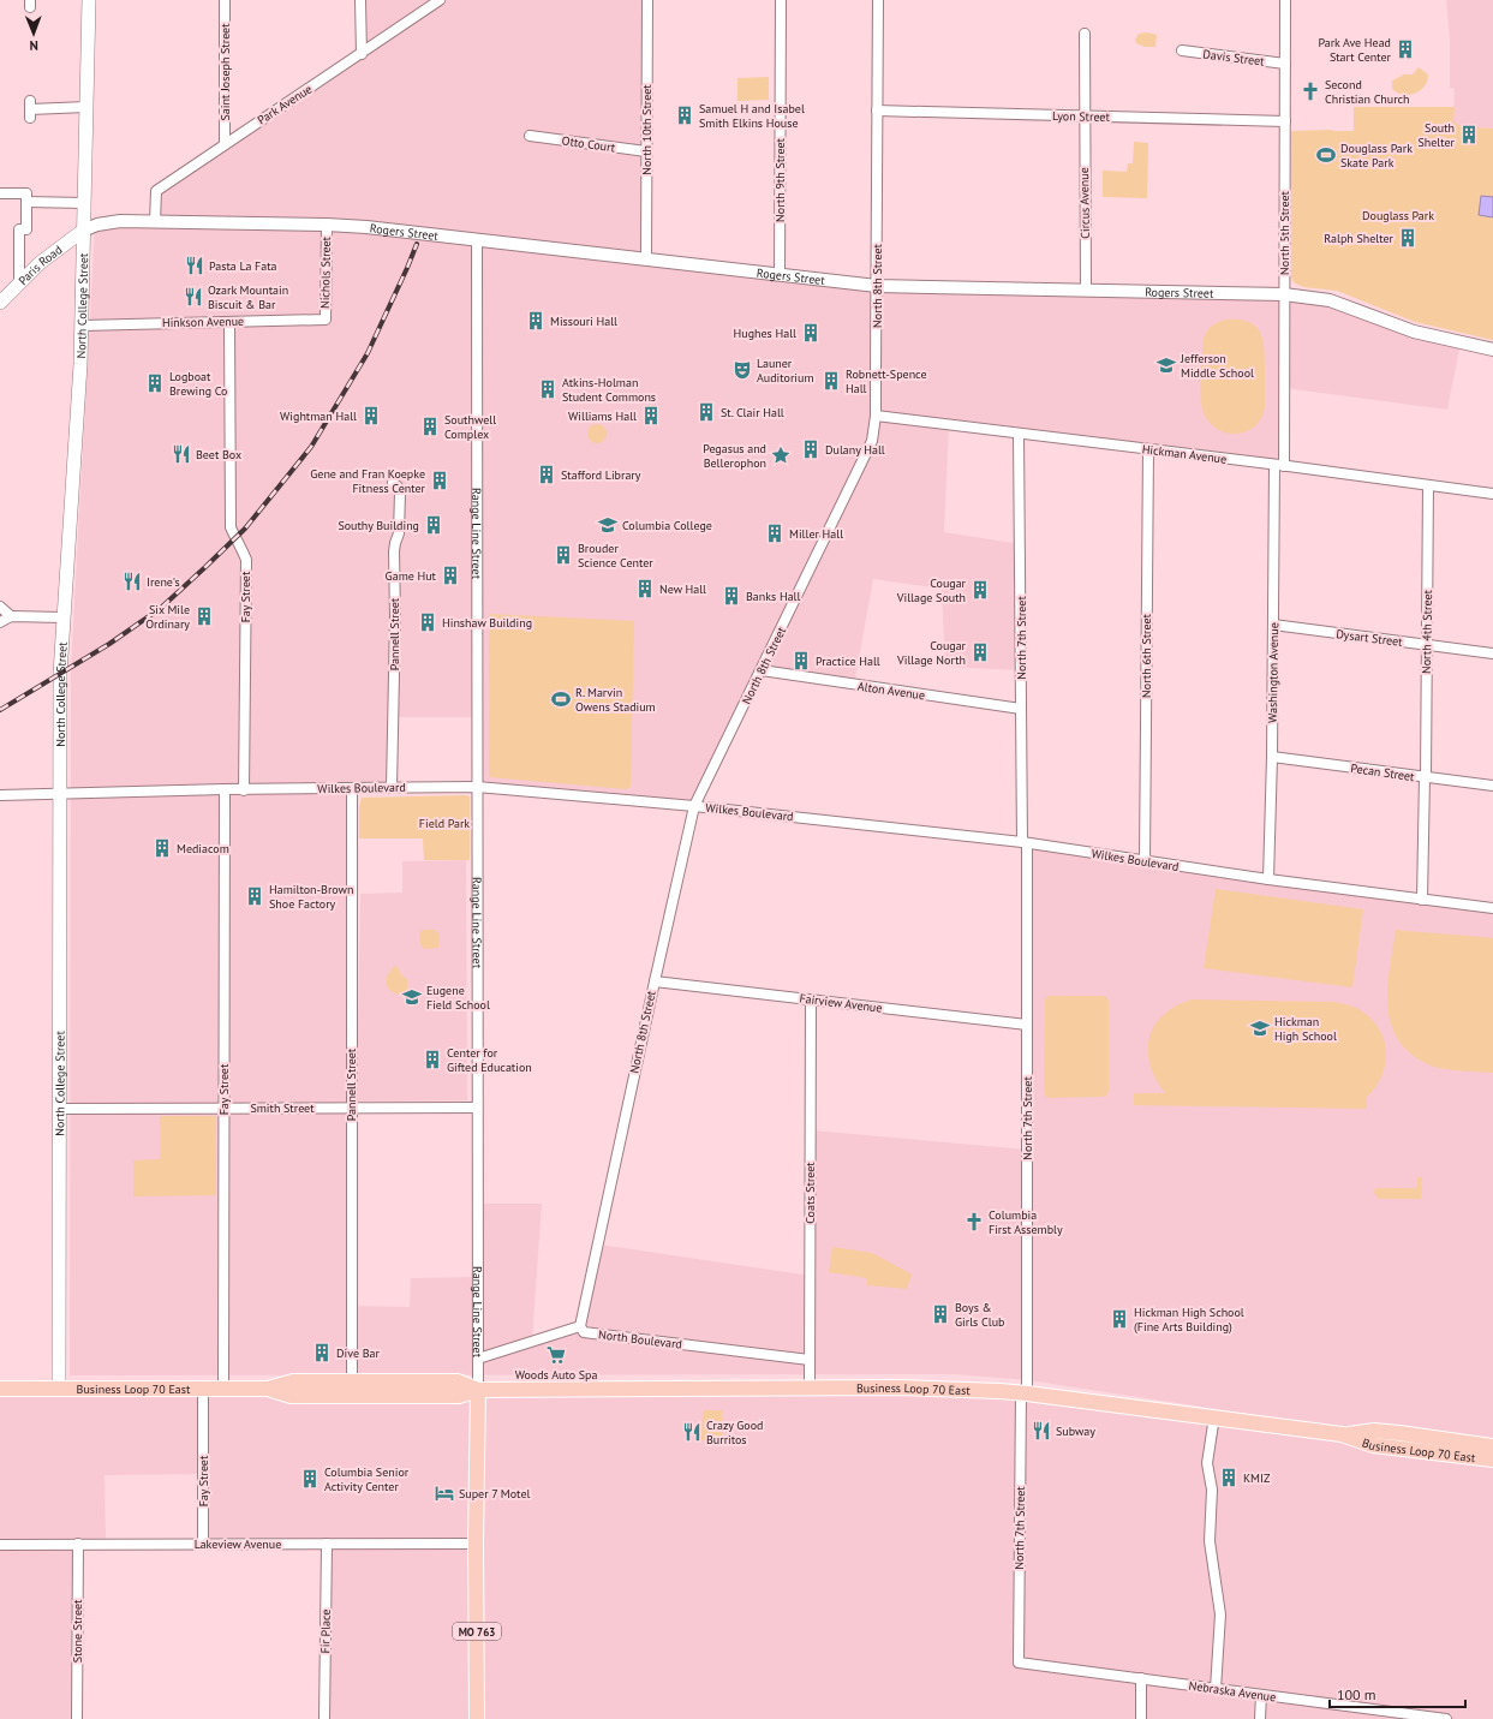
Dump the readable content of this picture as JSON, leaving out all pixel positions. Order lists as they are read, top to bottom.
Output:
{
  "streets": {
    "main road": [
      "Paris Road",
      "North College Street",
      "Range Line Street",
      "Business Loop 70 East",
      "MO 763"
    ],
    "street": [
      "Davis Street",
      "Saint Joseph Street",
      "Park Avenue",
      "Lyon Street",
      "North 10th Street",
      "Otto Court",
      "North 9th Street",
      "Circus Avenue",
      "Rogers Street",
      "North 5th Street",
      "Nichols Street",
      "North 8th Street",
      "Hinkson Avenue",
      "Hickman Avenue",
      "Fay Street",
      "North 4th Street",
      "Pannell Street",
      "North 7th Street",
      "Dysart Street",
      "North 6th Street",
      "Washington Avenue",
      "Alton Avenue",
      "Pecan Street",
      "Wilkes Boulevard",
      "Fairview Avenue",
      "Smith Street",
      "Coats Street",
      "North Boulevard",
      "Lakeview Avenue",
      "Stone Street",
      "Fir Place",
      "Nebraska Avenue"
    ]
  },
  "crossings": [
    ["Davis Street", "North 5th Street"],
    ["Saint Joseph Street", "Park Avenue"],
    ["Park Avenue", "Rogers Street"],
    ["Lyon Street", "Circus Avenue"],
    ["Lyon Street", "North 5th Street"],
    ["Lyon Street", "North 8th Street"],
    ["North 10th Street", "Otto Court"],
    ["North 10th Street", "Rogers Street"],
    ["North 9th Street", "Rogers Street"],
    ["Circus Avenue", "Rogers Street"],
    ["Rogers Street", "North 5th Street"],
    ["Rogers Street", "Paris Road"],
    ["Rogers Street", "Nichols Street"],
    ["Rogers Street", "North 8th Street"],
    ["Rogers Street", "North College Street"],
    ["Rogers Street", "Range Line Street"],
    ["North 5th Street", "Hickman Avenue"],
    ["North 5th Street", "Washington Avenue"],
    ["Paris Road", "North College Street"],
    ["Nichols Street", "Hinkson Avenue"],
    ["North 8th Street", "Hickman Avenue"],
    ["North 8th Street", "Alton Avenue"],
    ["North 8th Street", "Wilkes Boulevard"],
    ["North 8th Street", "Fairview Avenue"],
    ["North 8th Street", "North Boulevard"],
    ["North College Street", "Hinkson Avenue"],
    ["North College Street", "Wilkes Boulevard"],
    ["North College Street", "Smith Street"],
    ["North College Street", "Business Loop 70 East"],
    ["Hinkson Avenue", "Fay Street"],
    ["Hickman Avenue", "North 4th Street"],
    ["Hickman Avenue", "North 7th Street"],
    ["Hickman Avenue", "North 6th Street"],
    ["Hickman Avenue", "Washington Avenue"],
    ["Range Line Street", "Wilkes Boulevard"],
    ["Range Line Street", "Smith Street"],
    ["Range Line Street", "Business Loop 70 East"],
    ["Range Line Street", "Lakeview Avenue"],
    ["Fay Street", "Wilkes Boulevard"],
    ["Fay Street", "Smith Street"],
    ["Fay Street", "Business Loop 70 East"],
    ["Fay Street", "Lakeview Avenue"],
    ["North 4th Street", "Dysart Street"],
    ["North 4th Street", "Pecan Street"],
    ["North 4th Street", "Wilkes Boulevard"],
    ["Pannell Street", "Wilkes Boulevard"],
    ["Pannell Street", "Smith Street"],
    ["Pannell Street", "Business Loop 70 East"],
    ["North 7th Street", "Alton Avenue"],
    ["North 7th Street", "Wilkes Boulevard"],
    ["North 7th Street", "Fairview Avenue"],
    ["North 7th Street", "Business Loop 70 East"],
    ["North 7th Street", "Nebraska Avenue"],
    ["Dysart Street", "Washington Avenue"],
    ["North 6th Street", "Wilkes Boulevard"],
    ["Washington Avenue", "Pecan Street"],
    ["Washington Avenue", "Wilkes Boulevard"],
    ["Fairview Avenue", "Coats Street"],
    ["Coats Street", "North Boulevard"],
    ["Coats Street", "Business Loop 70 East"],
    ["Lakeview Avenue", "Stone Street"],
    ["Lakeview Avenue", "Fir Place"]
  ],
  "parks": ["Douglass Park", "Field Park"],
  "places": {
    "building": [
      "Park Ave Head Start Center",
      "Samuel H and Isabel Smith Elkins House",
      "South Shelter",
      "Ralph Shelter",
      "Missouri Hall",
      "Hughes Hall",
      "Robnett-Spence Hall",
      "Logboat Brewing Co",
      "Atkins-Holman Student Commons",
      "St. Clair Hall",
      "Wightman Hall",
      "Williams Hall",
      "Southwell Complex",
      "Dulany Hall",
      "Stafford Library",
      "Gene and Fran Koepke Fitness Center",
      "Southy Building",
      "Miller Hall",
      "Brouder Science Center",
      "Game Hut",
      "New Hall",
      "Cougar Village South",
      "Banks Hall",
      "Six Mile Ordinary",
      "Hinshaw Building",
      "Cougar Village North",
      "Practice Hall",
      "Mediacom",
      "Hamilton-Brown Shoe Factory",
      "Center for Gifted Education",
      "Boys & Girls Club",
      "Hickman High School (Fine Arts Building)",
      "Dive Bar",
      "KMIZ",
      "Columbia Senior Activity Center"
    ],
    "church": ["Second Christian Church", "Columbia First Assembly"],
    "sports": ["Douglass Park Skate Park", "R. Marvin Owens Stadium"],
    "restaurant": [
      "Pasta La Fata",
      "Ozark Mountain Biscuit & Bar",
      "Beet Box",
      "Irene's",
      "Subway",
      "Crazy Good Burritos"
    ],
    "school or university": [
      "Jefferson Middle School",
      "Columbia College",
      "Eugene Field School",
      "Hickman High School"
    ],
    "theatre": ["Launer Auditorium"],
    "place": ["Pegasus and Bellerophon"],
    "supermarket": ["Woods Auto Spa"],
    "hotel": ["Super 7 Motel"]
  },
  "scale_bar": "100 m",
  "north": "bottom"
}
